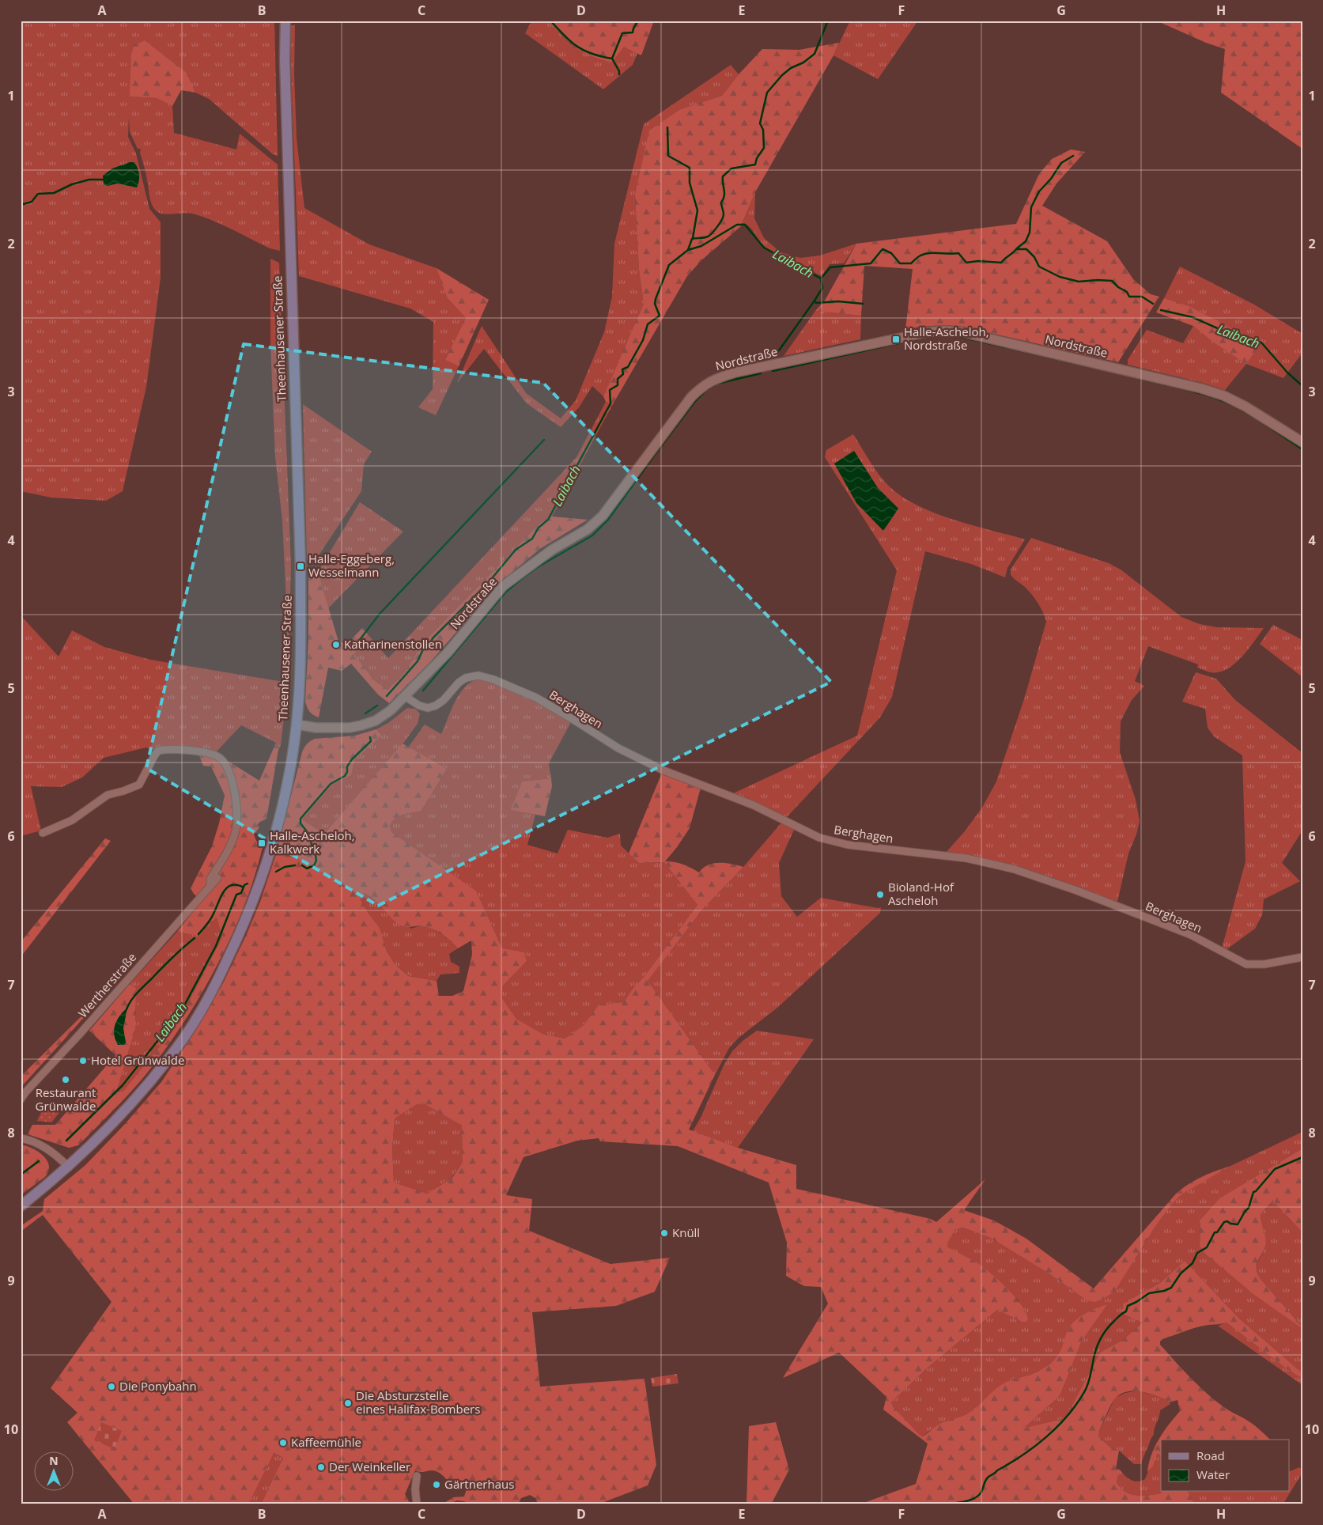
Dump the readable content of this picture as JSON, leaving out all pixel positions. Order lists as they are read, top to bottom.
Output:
{
  "streets": {
    "main road": ["Theenhausener Straße"],
    "street": ["Nordstraße", "Berghagen", "Wertherstraße"]
  },
  "crossings": [
    ["Theenhausener Straße", "Nordstraße"],
    ["Nordstraße", "Berghagen"]
  ],
  "water": ["Laibach"],
  "places": {
    "transit": ["Halle-Ascheloh, Nordstraße", "Halle-Eggeberg, Wesselmann", "Halle-Ascheloh, Kalkwerk"],
    "other": [
      "Katharinenstollen",
      "Bioland-Hof Ascheloh",
      "Hotel Grünwalde",
      "Restaurant Grünwalde",
      "Knüll",
      "Die Ponybahn",
      "Die Absturzstelle eines Halifax-Bombers",
      "Kaffeemühle",
      "Der Weinkeller",
      "Gärtnerhaus"
    ]
  },
  "legend": ["Road", "Water"],
  "north": "top",
  "grid": {
    "columns": [
      "A",
      "B",
      "C",
      "D",
      "E",
      "F",
      "G",
      "H"
    ],
    "rows": [
      "1",
      "2",
      "3",
      "4",
      "5",
      "6",
      "7",
      "8",
      "9",
      "10"
    ]
  }
}
